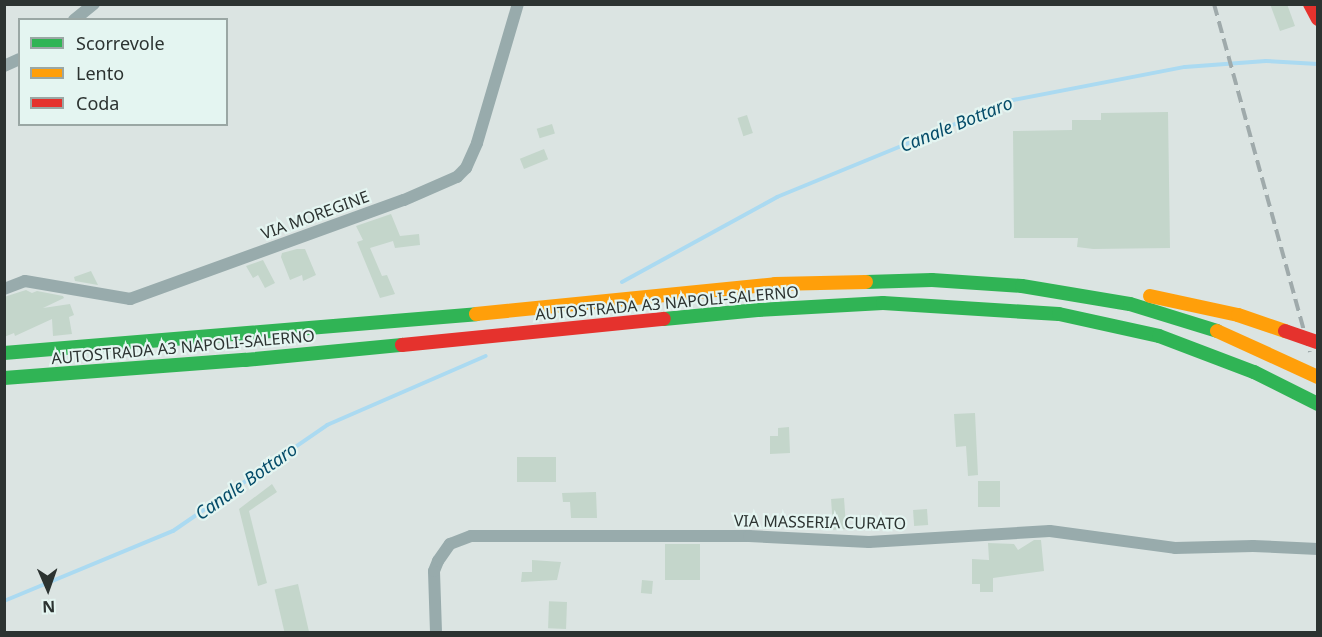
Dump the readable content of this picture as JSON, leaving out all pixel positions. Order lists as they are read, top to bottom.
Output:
{
  "streets": {
    "highway": ["AUTOSTRADA A3 NAPOLI-SALERNO"],
    "street": ["VIA MOREGINE", "VIA MASSERIA CURATO"]
  },
  "water": ["Canale Bottaro"],
  "legend": ["Scorrevole", "Lento", "Coda"],
  "north": "bottom"
}
